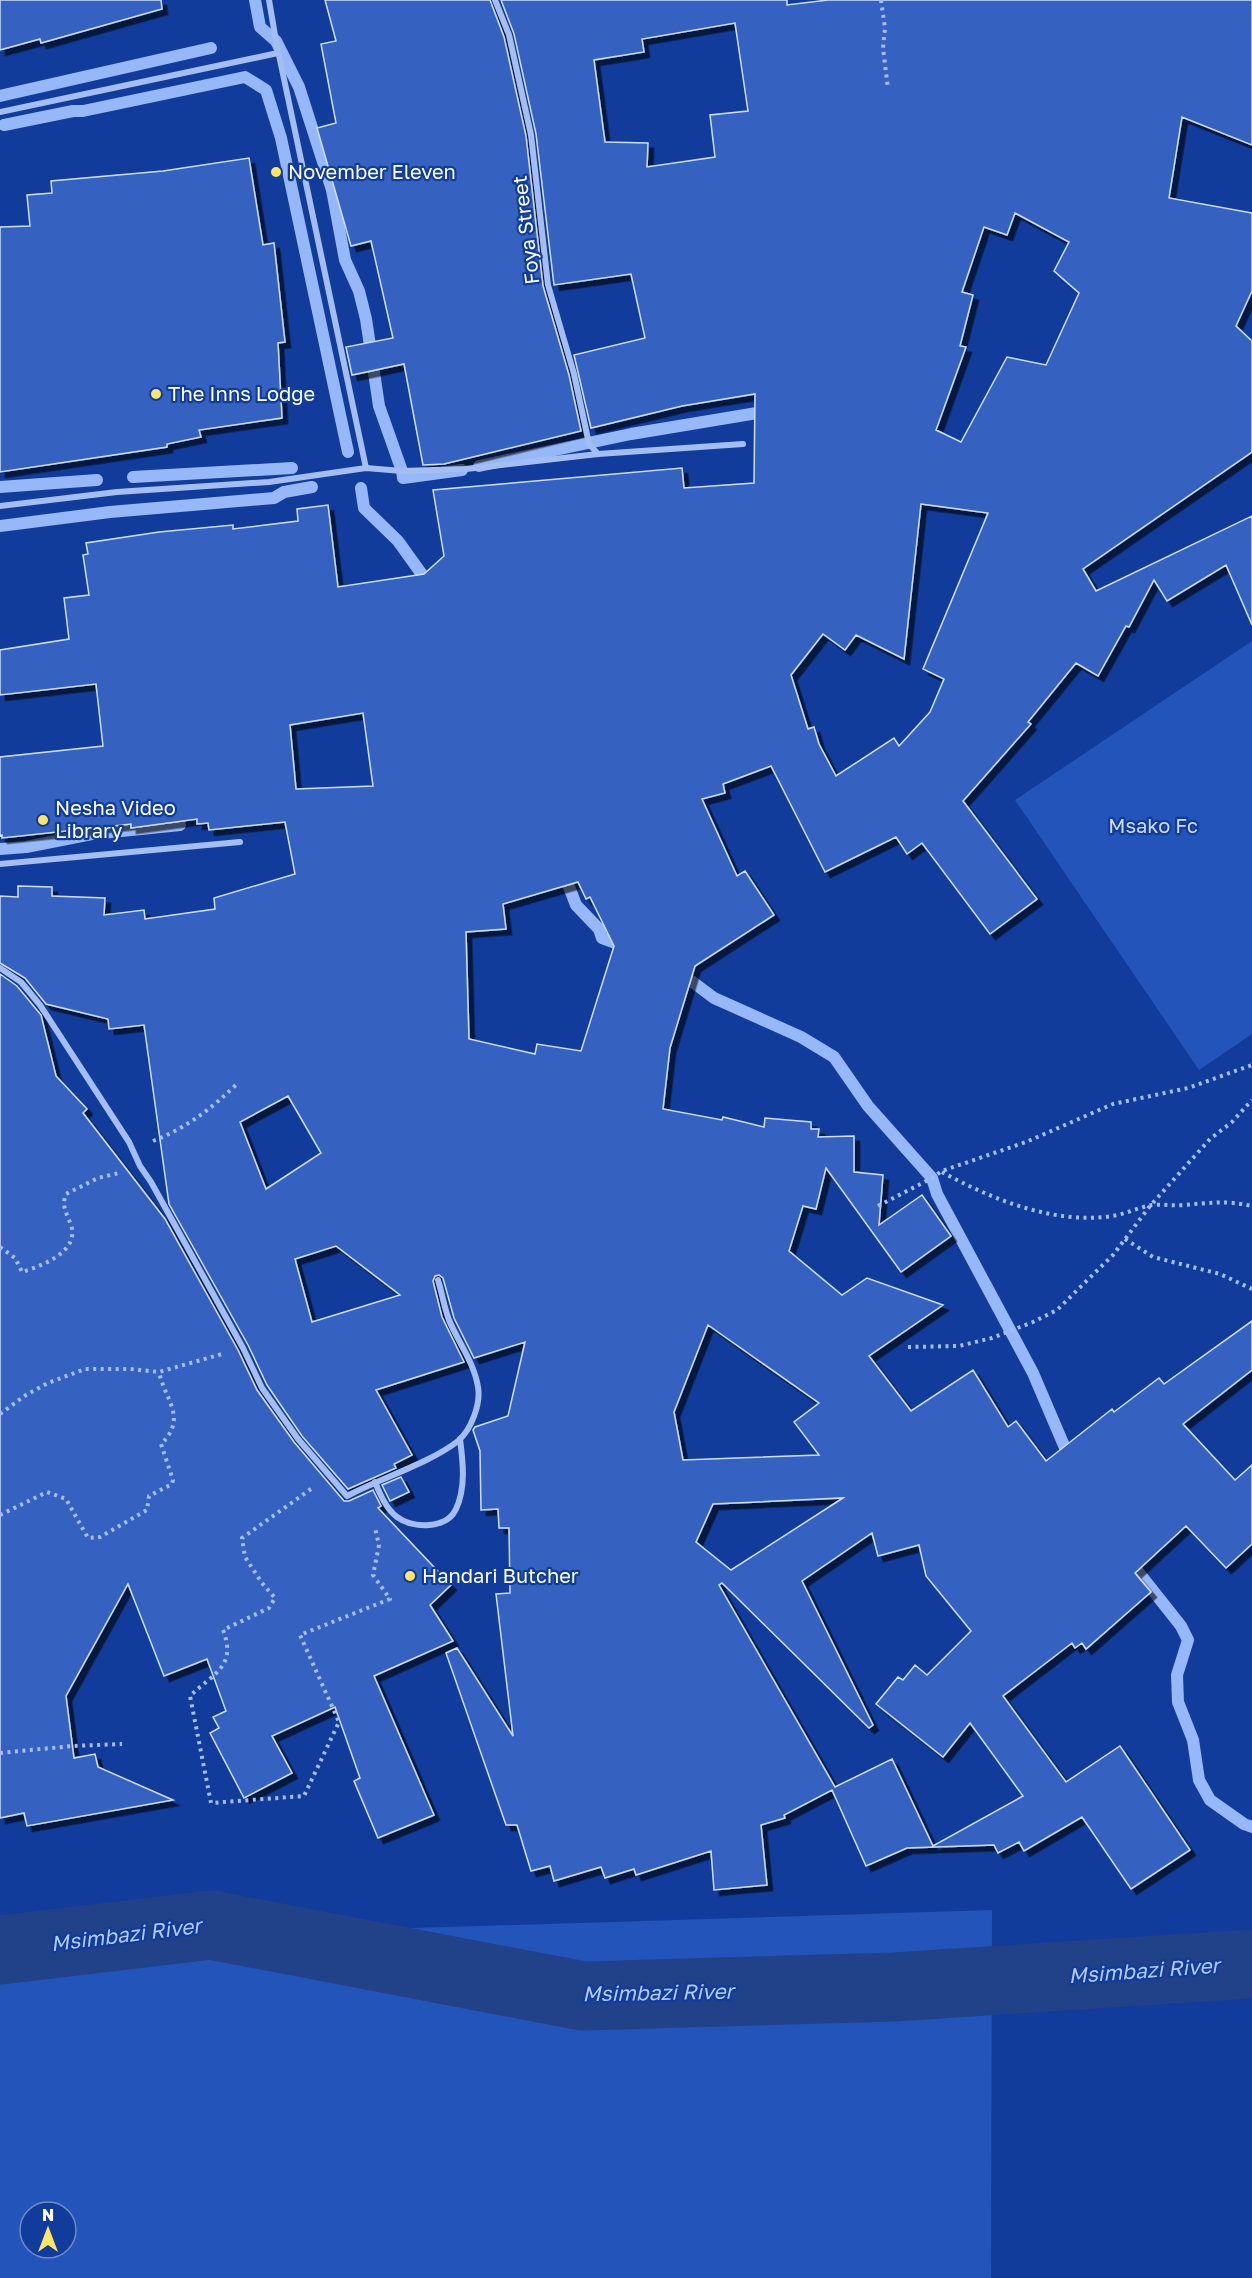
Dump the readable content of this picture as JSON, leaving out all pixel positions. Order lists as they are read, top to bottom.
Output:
{
  "streets": {
    "street": ["Foya Street"]
  },
  "water": ["Msimbazi River"],
  "parks": ["Msako Fc"],
  "places": [
    "November Eleven",
    "The Inns Lodge",
    "Nesha Video Library",
    "Handari Butcher"
  ],
  "north": "top"
}
